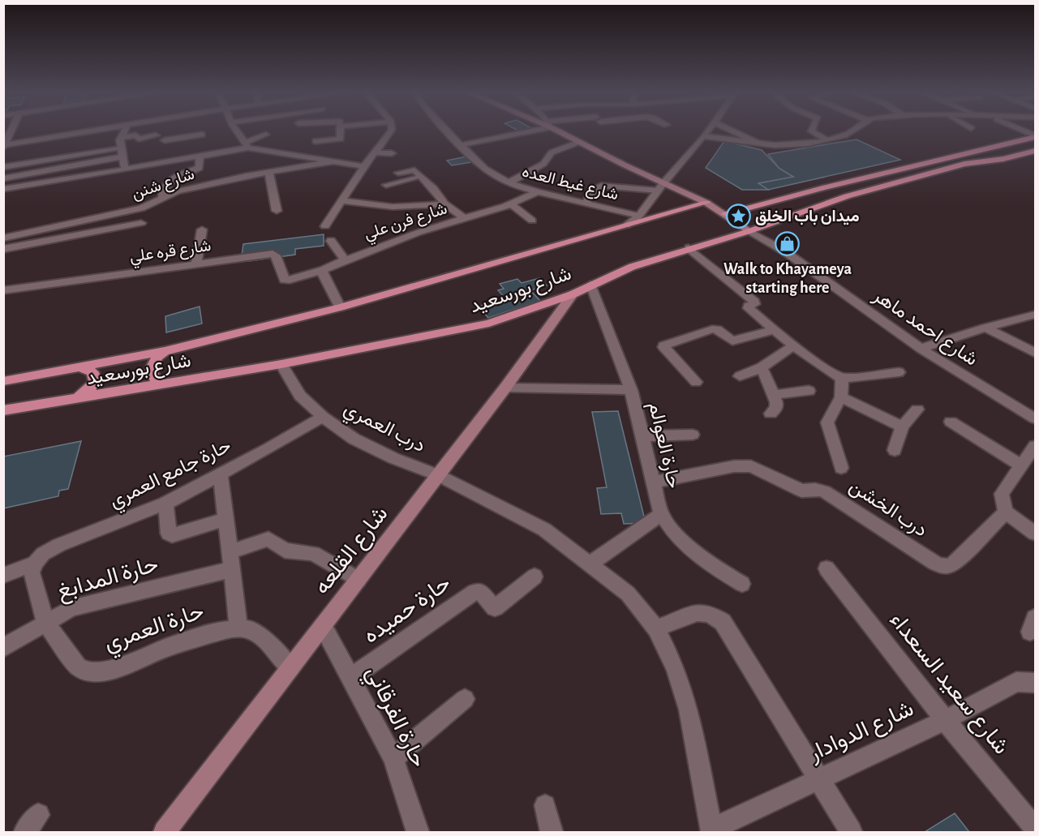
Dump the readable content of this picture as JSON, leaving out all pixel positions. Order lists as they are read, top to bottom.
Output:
{
  "streets": {
    "main road": ["شارع بورسعيد", "شارع القلعه"],
    "street": [
      "شارع غيط العده",
      "شارع شنن",
      "شارع فرن علي",
      "شارع قره علي",
      "شارع احمد ماهر",
      "درب العمري",
      "حارة العوالم",
      "حارة جامع العمري",
      "درب الخشن",
      "حارة المدابغ",
      "حارة حميده",
      "حارة العمري",
      "شارع سعيد السعداء",
      "حارة الفرقاني",
      "شارع الدوادار"
    ]
  },
  "crossings": [
    ["شارع غيط العده", "شارع فرن علي"],
    ["شارع فرن علي", "شارع قره علي"],
    ["شارع بورسعيد", "شارع احمد ماهر"],
    ["شارع بورسعيد", "درب العمري"],
    ["شارع بورسعيد", "حارة العوالم"],
    ["شارع بورسعيد", "شارع القلعه"],
    ["درب العمري", "حارة جامع العمري"],
    ["درب العمري", "شارع القلعه"],
    ["درب العمري", "شارع الدوادار"],
    ["حارة العوالم", "درب الخشن"],
    ["حارة جامع العمري", "حارة العمري"],
    ["شارع القلعه", "حارة المدابغ"],
    ["شارع القلعه", "حارة الفرقاني"],
    ["حارة المدابغ", "حارة العمري"],
    ["حارة حميده", "حارة الفرقاني"],
    ["شارع سعيد السعداء", "شارع الدوادار"]
  ],
  "places": {
    "place": ["ميدان باب الخلق"],
    "shop": ["Walk to Khayameya starting here"]
  }
}
